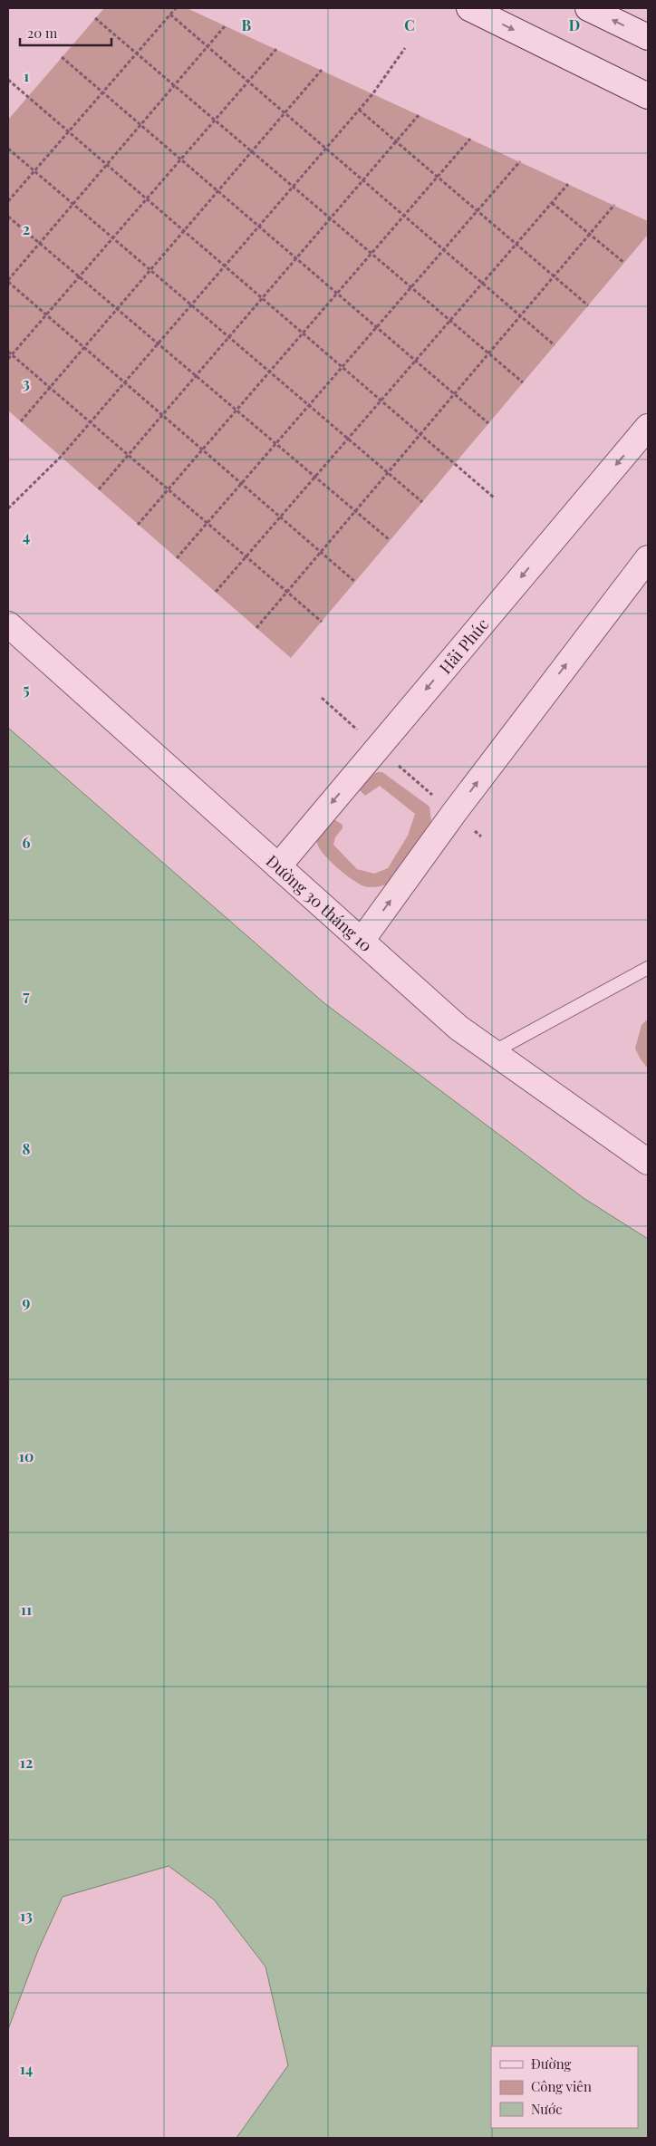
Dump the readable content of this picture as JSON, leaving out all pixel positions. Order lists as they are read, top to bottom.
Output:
{
  "streets": {
    "street": ["Hải Phúc", "Đường 30 tháng 10"]
  },
  "crossings": [
    ["Hải Phúc", "Đường 30 tháng 10"]
  ],
  "legend": ["Đường", "Công viên", "Nước"],
  "scale_bar": "20 m",
  "grid": {
    "columns": ["B", "C", "D"],
    "rows": [
      "1",
      "2",
      "3",
      "4",
      "5",
      "6",
      "7",
      "8",
      "9",
      "10",
      "11",
      "12",
      "13",
      "14"
    ]
  }
}
